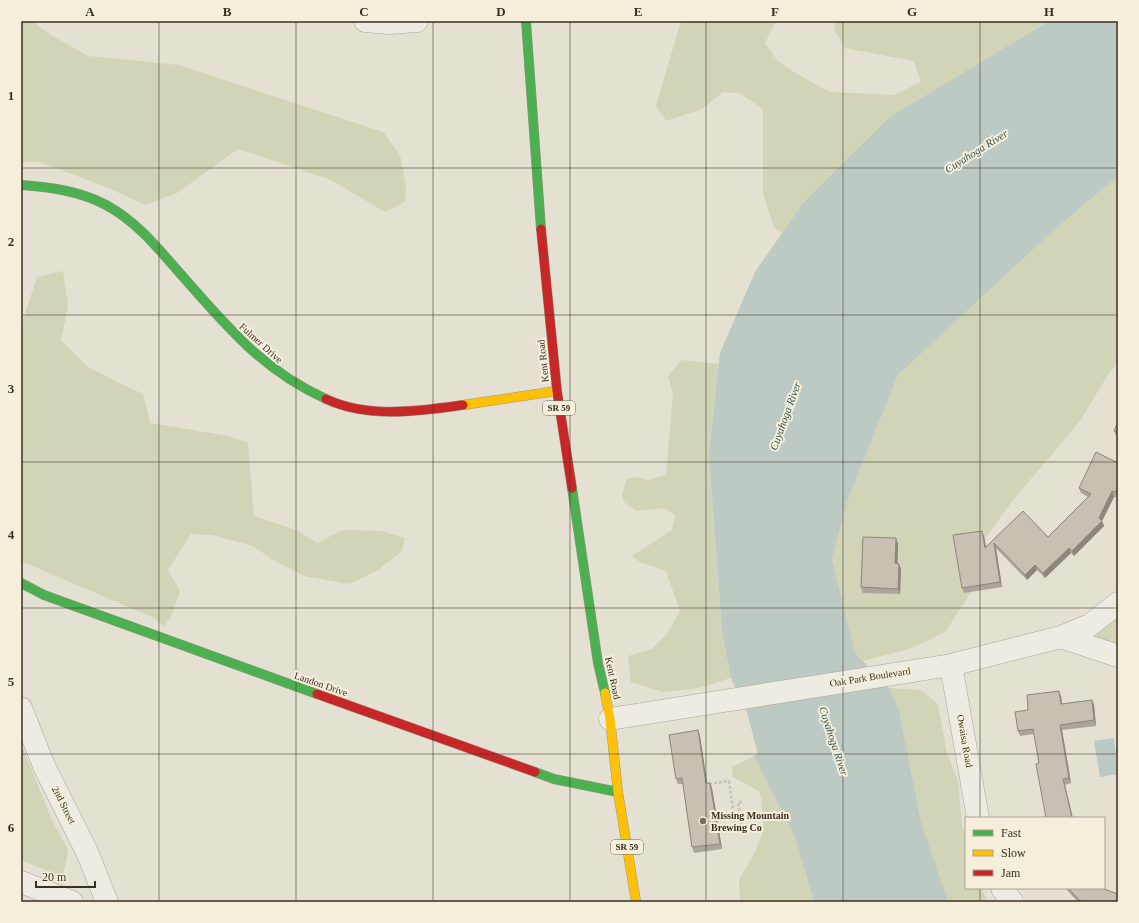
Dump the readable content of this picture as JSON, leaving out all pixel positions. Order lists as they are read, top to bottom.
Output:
{
  "streets": {
    "street": [
      "Fulmer Drive",
      "Kent Road",
      "SR 59",
      "Oak Park Boulevard",
      "Landon Drive",
      "Owaisa Road",
      "2nd Street"
    ]
  },
  "crossings": [
    ["Fulmer Drive", "Kent Road"],
    ["Kent Road", "SR 59"],
    ["Kent Road", "Oak Park Boulevard"],
    ["Kent Road", "Landon Drive"],
    ["SR 59", "Landon Drive"],
    ["Oak Park Boulevard", "Owaisa Road"]
  ],
  "water": ["Cuyahoga River"],
  "places": ["Missing Mountain Brewing Co"],
  "legend": ["Fast", "Slow", "Jam"],
  "scale_bar": "20 m",
  "grid": {
    "columns": [
      "A",
      "B",
      "C",
      "D",
      "E",
      "F",
      "G",
      "H"
    ],
    "rows": [
      "1",
      "2",
      "3",
      "4",
      "5",
      "6"
    ]
  }
}
